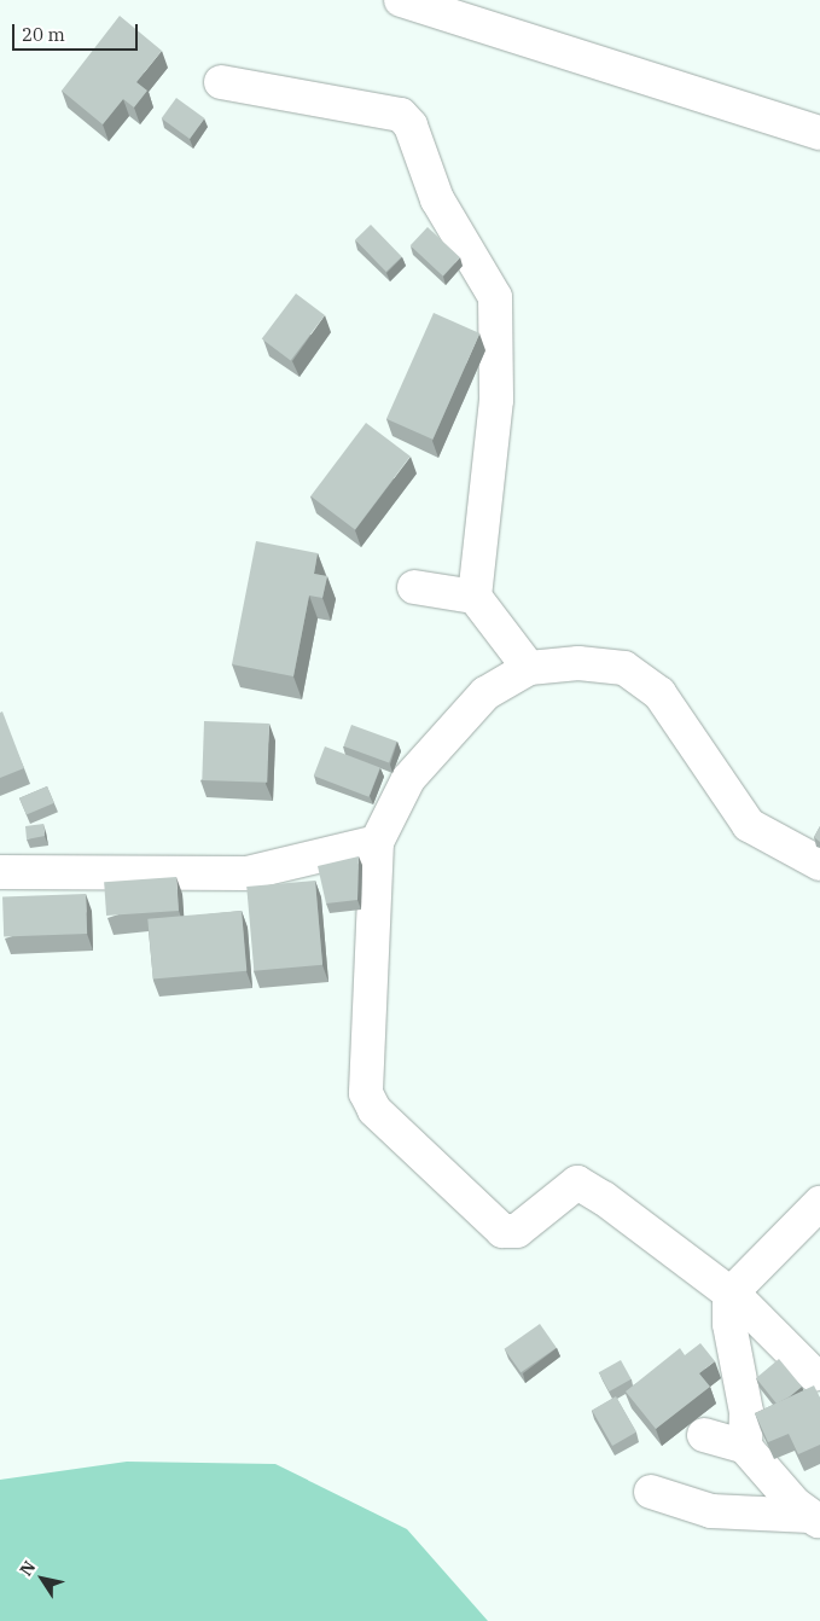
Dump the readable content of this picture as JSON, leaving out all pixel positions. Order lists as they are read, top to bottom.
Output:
{
  "scale_bar": "20 m",
  "north": "top left"
}
